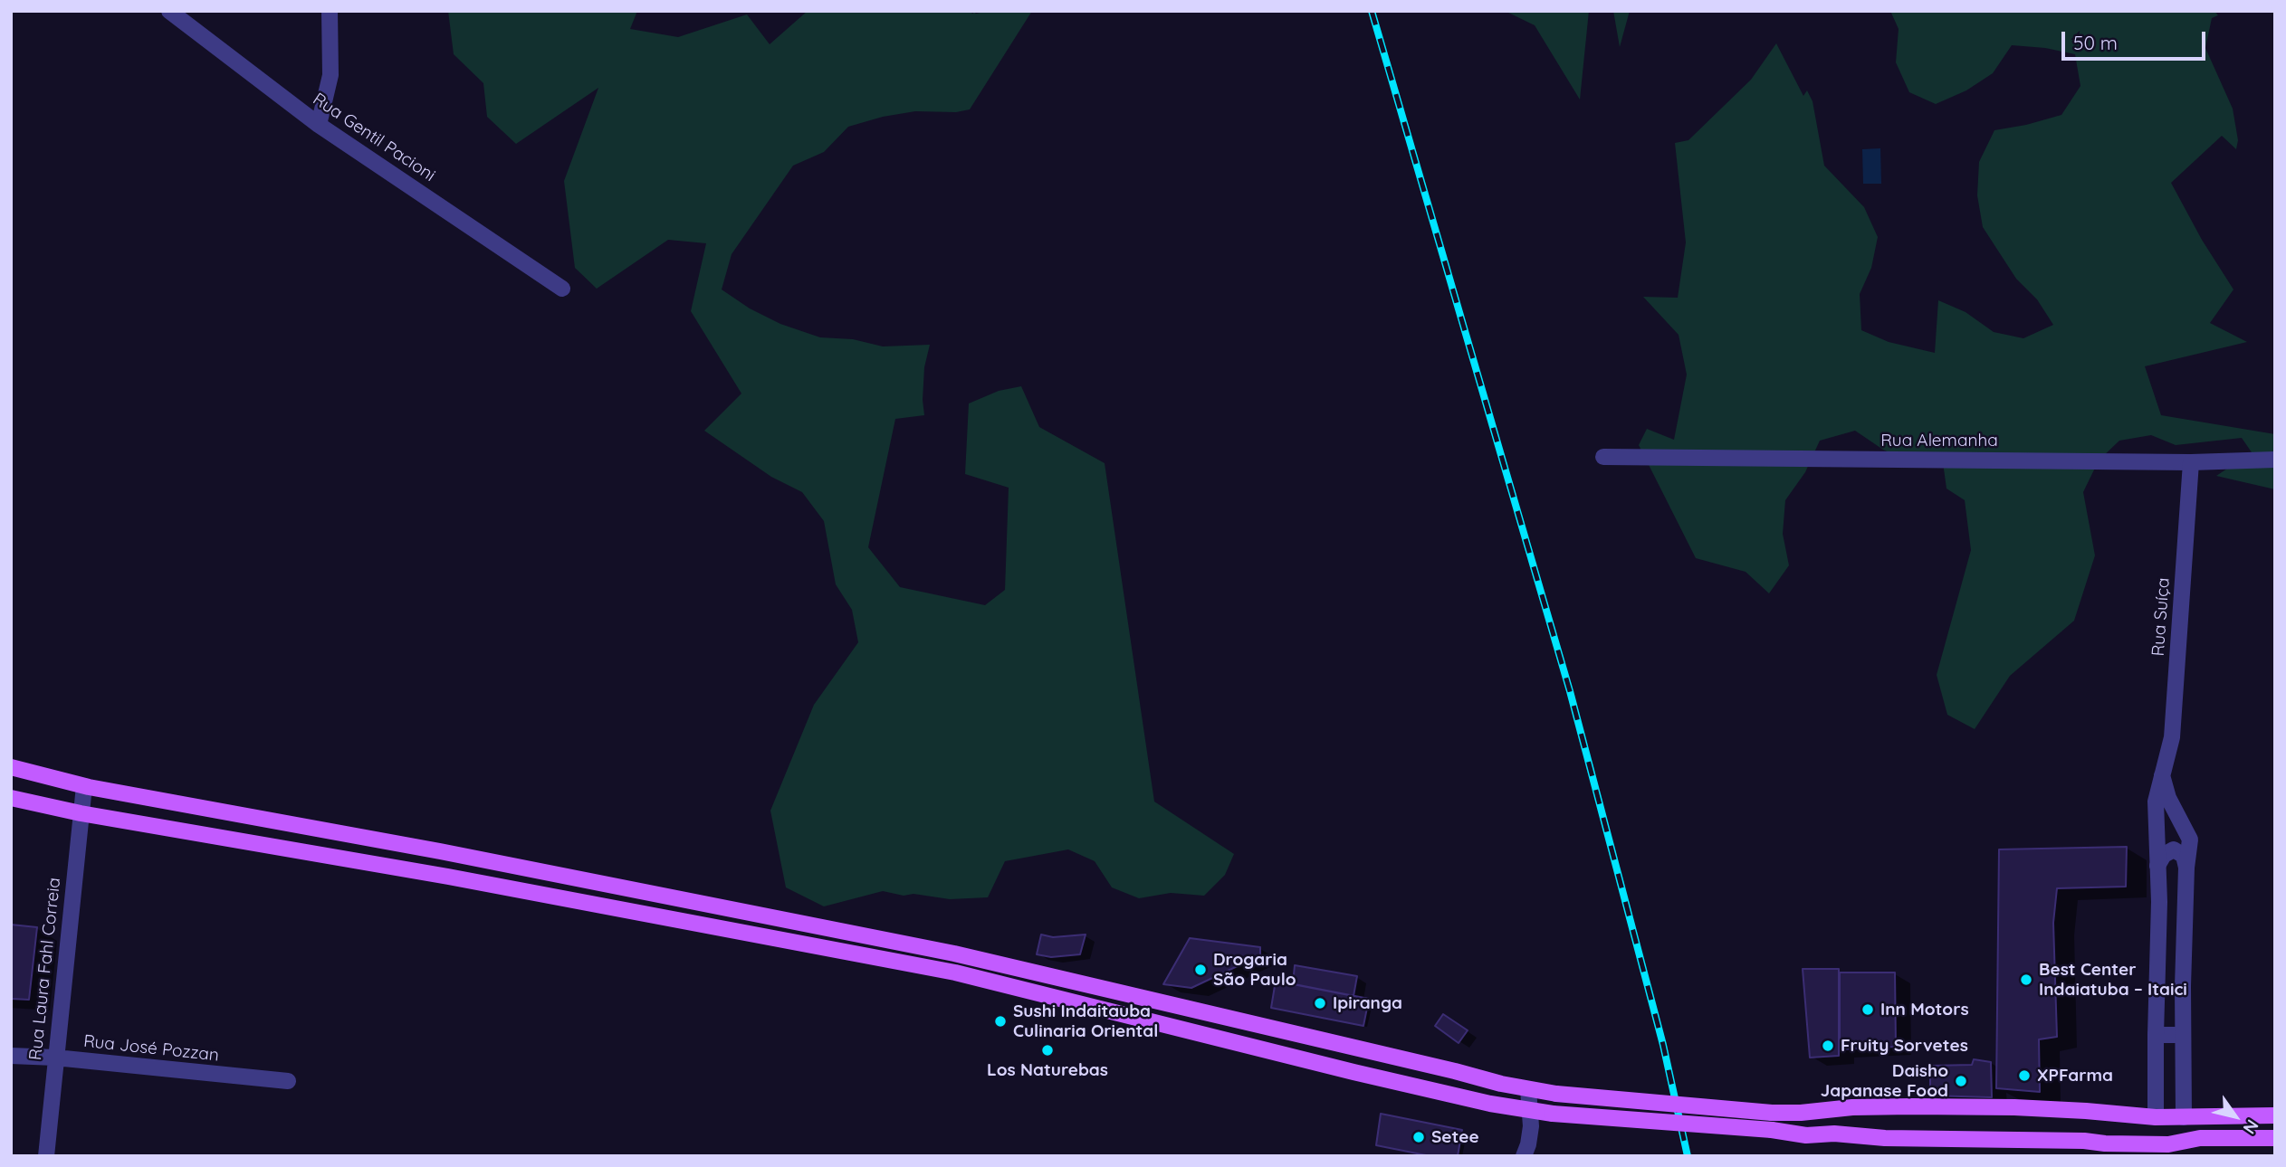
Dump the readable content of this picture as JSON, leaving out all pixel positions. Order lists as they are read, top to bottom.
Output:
{
  "streets": {
    "street": [
      "Rua Gentil Pacioni",
      "Rua Alemanha",
      "Rua Suíça",
      "Rua Laura Fahl Correia",
      "Rua José Pozzan"
    ]
  },
  "crossings": [
    ["Rua Alemanha", "Rua Suíça"],
    ["Rua Laura Fahl Correia", "Rua José Pozzan"]
  ],
  "places": [
    "Drogaria São Paulo",
    "Best Center Indaiatuba – Itaici",
    "Ipiranga",
    "Inn Motors",
    "Sushi Indaitauba Culinaria Oriental",
    "Fruity Sorvetes",
    "Los Naturebas",
    "XPFarma",
    "Daisho Japanase Food",
    "Setee"
  ],
  "scale_bar": "50 m",
  "north": "bottom right"
}
